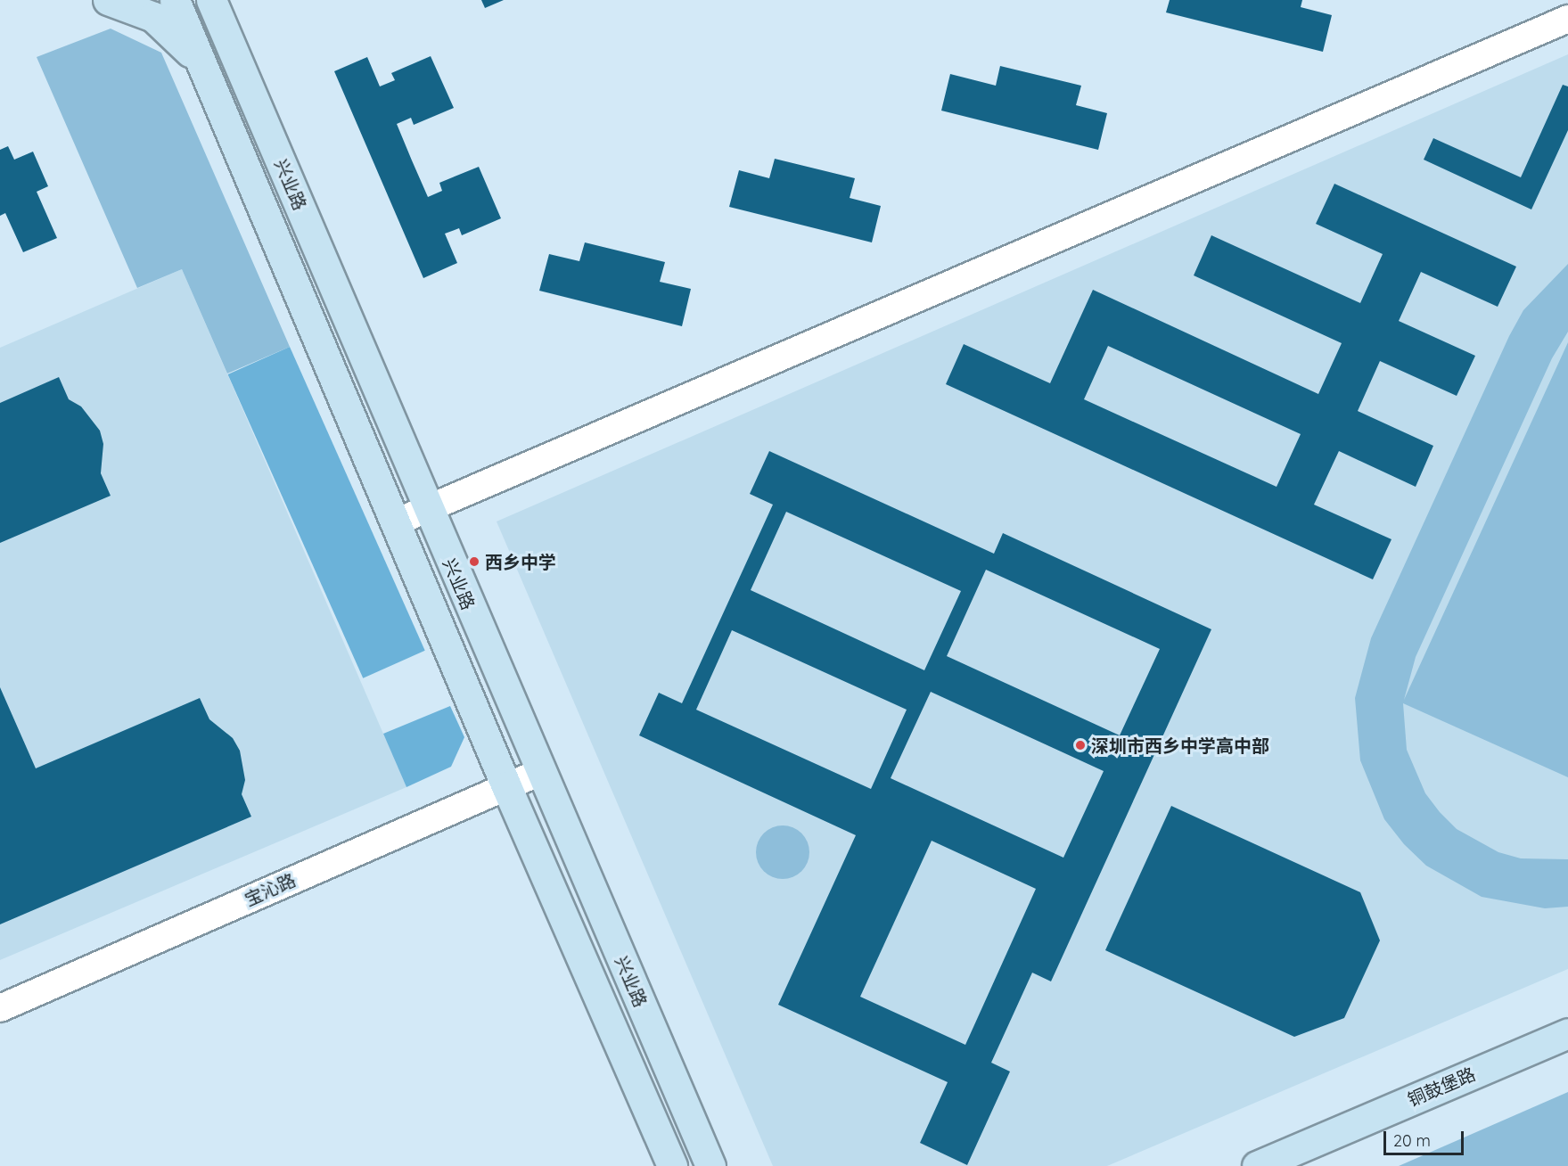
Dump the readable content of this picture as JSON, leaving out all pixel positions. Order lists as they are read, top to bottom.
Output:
{
  "streets": {
    "main road": ["兴业路", "铜鼓堡路"],
    "street": ["宝沁路"]
  },
  "crossings": [
    ["兴业路", "宝沁路"]
  ],
  "places": ["西乡中学", "深圳市西乡中学高中部"],
  "scale_bar": "20 m"
}
